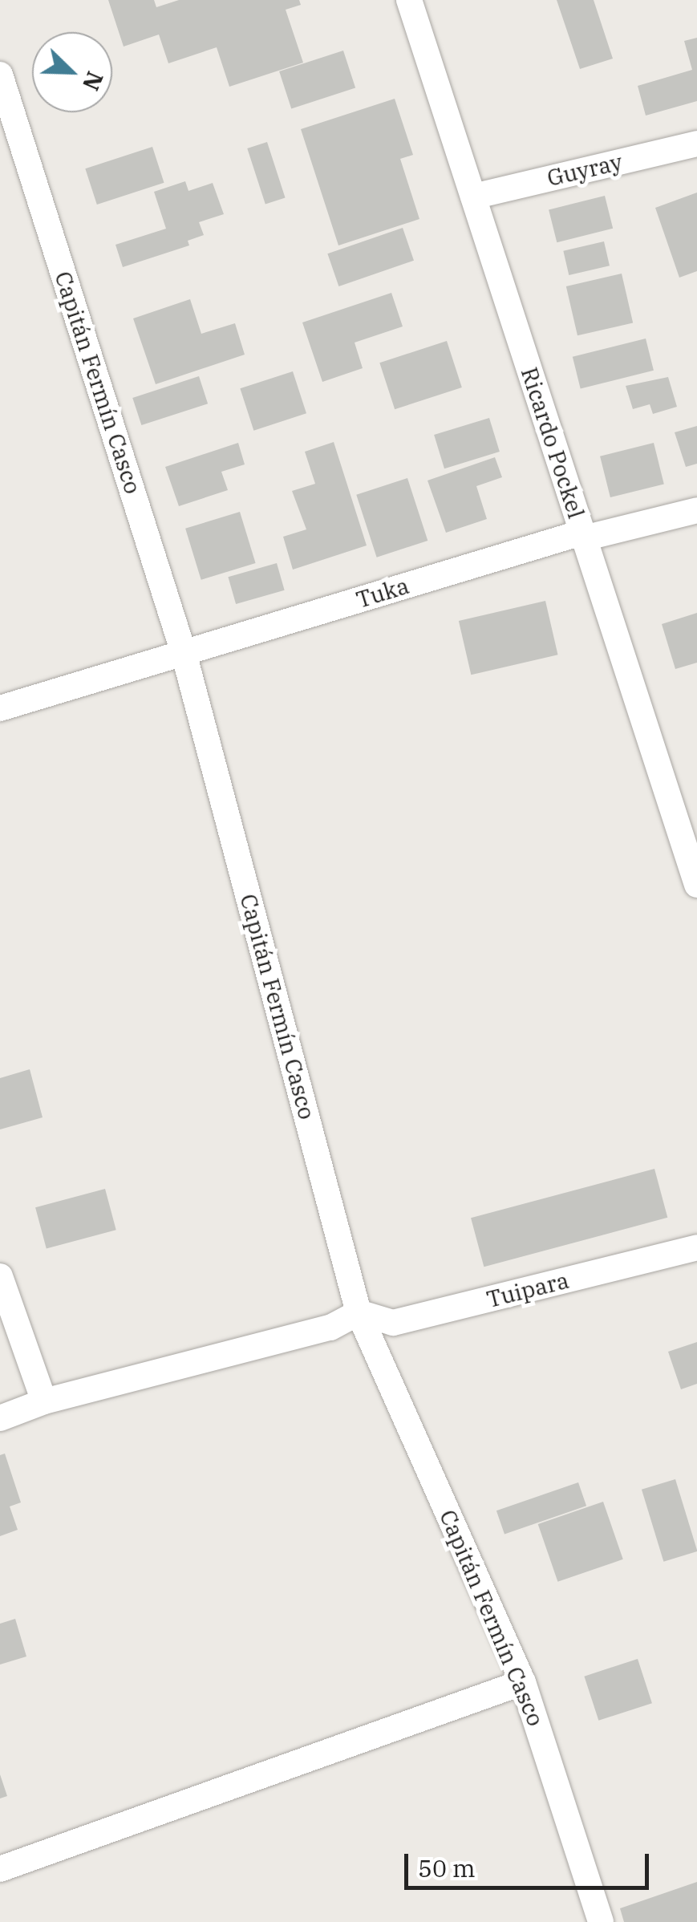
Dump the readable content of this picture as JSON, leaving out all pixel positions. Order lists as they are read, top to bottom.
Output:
{
  "streets": {
    "street": [
      "Guyray",
      "Capitán Fermín Casco",
      "Ricardo Pockel",
      "Tuka",
      "Tuipara"
    ]
  },
  "crossings": [
    ["Guyray", "Ricardo Pockel"],
    ["Capitán Fermín Casco", "Tuka"],
    ["Capitán Fermín Casco", "Tuipara"],
    ["Ricardo Pockel", "Tuka"]
  ],
  "scale_bar": "50 m",
  "north": "bottom right"
}
